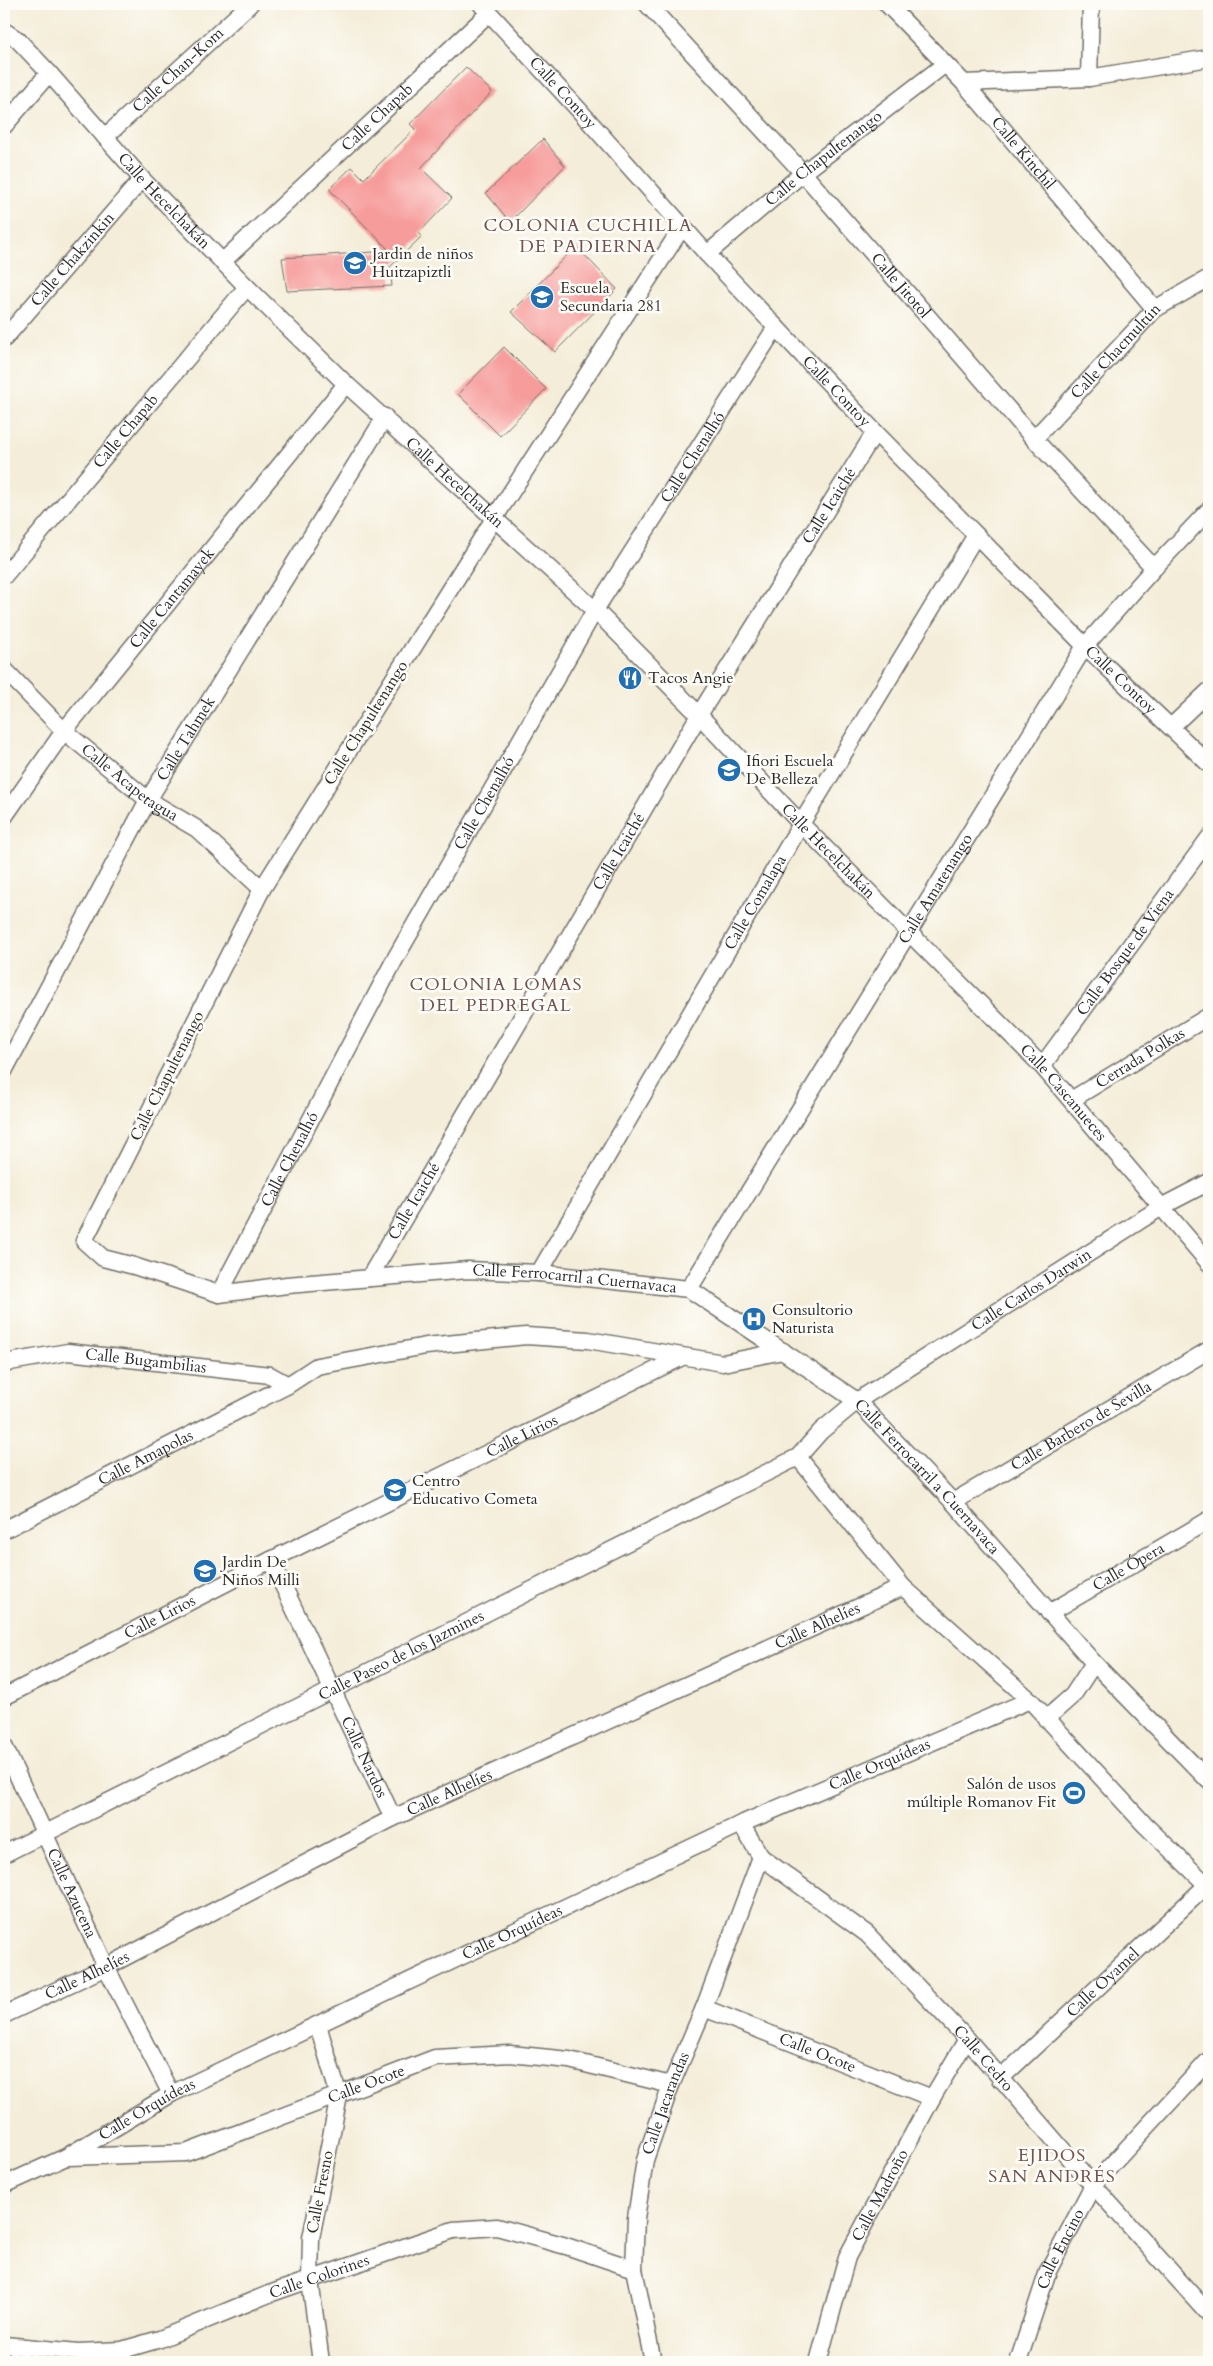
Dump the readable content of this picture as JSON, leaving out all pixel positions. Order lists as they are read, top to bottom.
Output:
{
  "streets": {
    "street": [
      "Calle Chan-Kom",
      "Calle Contoy",
      "Calle Chapab",
      "Calle Kinchil",
      "Calle Chapultenango",
      "Calle Hecelchakán",
      "Calle Chakzinkin",
      "Calle Jitotol",
      "Calle Chacmultún",
      "Calle Chenalhó",
      "Calle Icaiché",
      "Calle Cantamayek",
      "Calle Tahmek",
      "Calle Acapetagua",
      "Calle Amatenango",
      "Calle Comalapa",
      "Calle Bosque de Viena",
      "Cerrada Polkas",
      "Calle Cascanueces",
      "Calle Ferrocarril a Cuernavaca",
      "Calle Carlos Darwin",
      "Calle Bugambilias",
      "Calle Barbero de Sevilla",
      "Calle Lirios",
      "Calle Amapolas",
      "Calle Ópera",
      "Calle Alhelíes",
      "Calle Paseo de los Jazmines",
      "Calle Nardos",
      "Calle Orquídeas",
      "Calle Azucena",
      "Calle Oyamel",
      "Calle Ocote",
      "Calle Cedro",
      "Calle Jacarandas",
      "Calle Fresno",
      "Calle Madroño",
      "Calle Encino",
      "Calle Colorines"
    ]
  },
  "crossings": [
    ["Calle Chan-Kom", "Calle Hecelchakán"],
    ["Calle Contoy", "Calle Chapab"],
    ["Calle Contoy", "Calle Chapultenango"],
    ["Calle Contoy", "Calle Chenalhó"],
    ["Calle Contoy", "Calle Icaiché"],
    ["Calle Contoy", "Calle Amatenango"],
    ["Calle Contoy", "Calle Comalapa"],
    ["Calle Chapab", "Calle Hecelchakán"],
    ["Calle Kinchil", "Calle Chapultenango"],
    ["Calle Kinchil", "Calle Chacmultún"],
    ["Calle Chapultenango", "Calle Hecelchakán"],
    ["Calle Chapultenango", "Calle Jitotol"],
    ["Calle Chapultenango", "Calle Acapetagua"],
    ["Calle Chapultenango", "Calle Ferrocarril a Cuernavaca"],
    ["Calle Hecelchakán", "Calle Chakzinkin"],
    ["Calle Hecelchakán", "Calle Chenalhó"],
    ["Calle Hecelchakán", "Calle Icaiché"],
    ["Calle Hecelchakán", "Calle Cantamayek"],
    ["Calle Hecelchakán", "Calle Tahmek"],
    ["Calle Hecelchakán", "Calle Amatenango"],
    ["Calle Hecelchakán", "Calle Comalapa"],
    ["Calle Hecelchakán", "Calle Cascanueces"],
    ["Calle Jitotol", "Calle Chacmultún"],
    ["Calle Jitotol", "Calle Amatenango"],
    ["Calle Chenalhó", "Calle Ferrocarril a Cuernavaca"],
    ["Calle Icaiché", "Calle Ferrocarril a Cuernavaca"],
    ["Calle Cantamayek", "Calle Acapetagua"],
    ["Calle Tahmek", "Calle Acapetagua"],
    ["Calle Amatenango", "Calle Cascanueces"],
    ["Calle Amatenango", "Calle Ferrocarril a Cuernavaca"],
    ["Calle Comalapa", "Calle Ferrocarril a Cuernavaca"],
    ["Calle Bosque de Viena", "Calle Cascanueces"],
    ["Cerrada Polkas", "Calle Cascanueces"],
    ["Calle Cascanueces", "Calle Carlos Darwin"],
    ["Calle Ferrocarril a Cuernavaca", "Calle Carlos Darwin"],
    ["Calle Ferrocarril a Cuernavaca", "Calle Barbero de Sevilla"],
    ["Calle Ferrocarril a Cuernavaca", "Calle Ópera"],
    ["Calle Carlos Darwin", "Calle Paseo de los Jazmines"],
    ["Calle Bugambilias", "Calle Amapolas"],
    ["Calle Lirios", "Calle Nardos"],
    ["Calle Alhelíes", "Calle Nardos"],
    ["Calle Alhelíes", "Calle Azucena"],
    ["Calle Paseo de los Jazmines", "Calle Nardos"],
    ["Calle Paseo de los Jazmines", "Calle Azucena"],
    ["Calle Orquídeas", "Calle Azucena"],
    ["Calle Orquídeas", "Calle Ocote"],
    ["Calle Orquídeas", "Calle Cedro"],
    ["Calle Orquídeas", "Calle Fresno"],
    ["Calle Oyamel", "Calle Cedro"],
    ["Calle Ocote", "Calle Jacarandas"],
    ["Calle Ocote", "Calle Fresno"],
    ["Calle Ocote", "Calle Madroño"],
    ["Calle Cedro", "Calle Jacarandas"],
    ["Calle Cedro", "Calle Madroño"],
    ["Calle Cedro", "Calle Encino"],
    ["Calle Jacarandas", "Calle Colorines"],
    ["Calle Fresno", "Calle Colorines"]
  ],
  "districts": ["COLONIA CUCHILLA DE PADIERNA", "COLONIA LOMAS DEL PEDREGAL", "EJIDOS SAN ANDRÉS"],
  "places": {
    "school or university": [
      "Jardin de niños Huitzapiztli",
      "Escuela Secundaria 281",
      "Ifiori Escuela De Belleza",
      "Centro Educativo Cometa",
      "Jardin De Niños Milli"
    ],
    "restaurant": ["Tacos Angie"],
    "hospital": ["Consultorio Naturista"],
    "sports": ["Salón de usos múltiple Romanov Fit"]
  }
}
